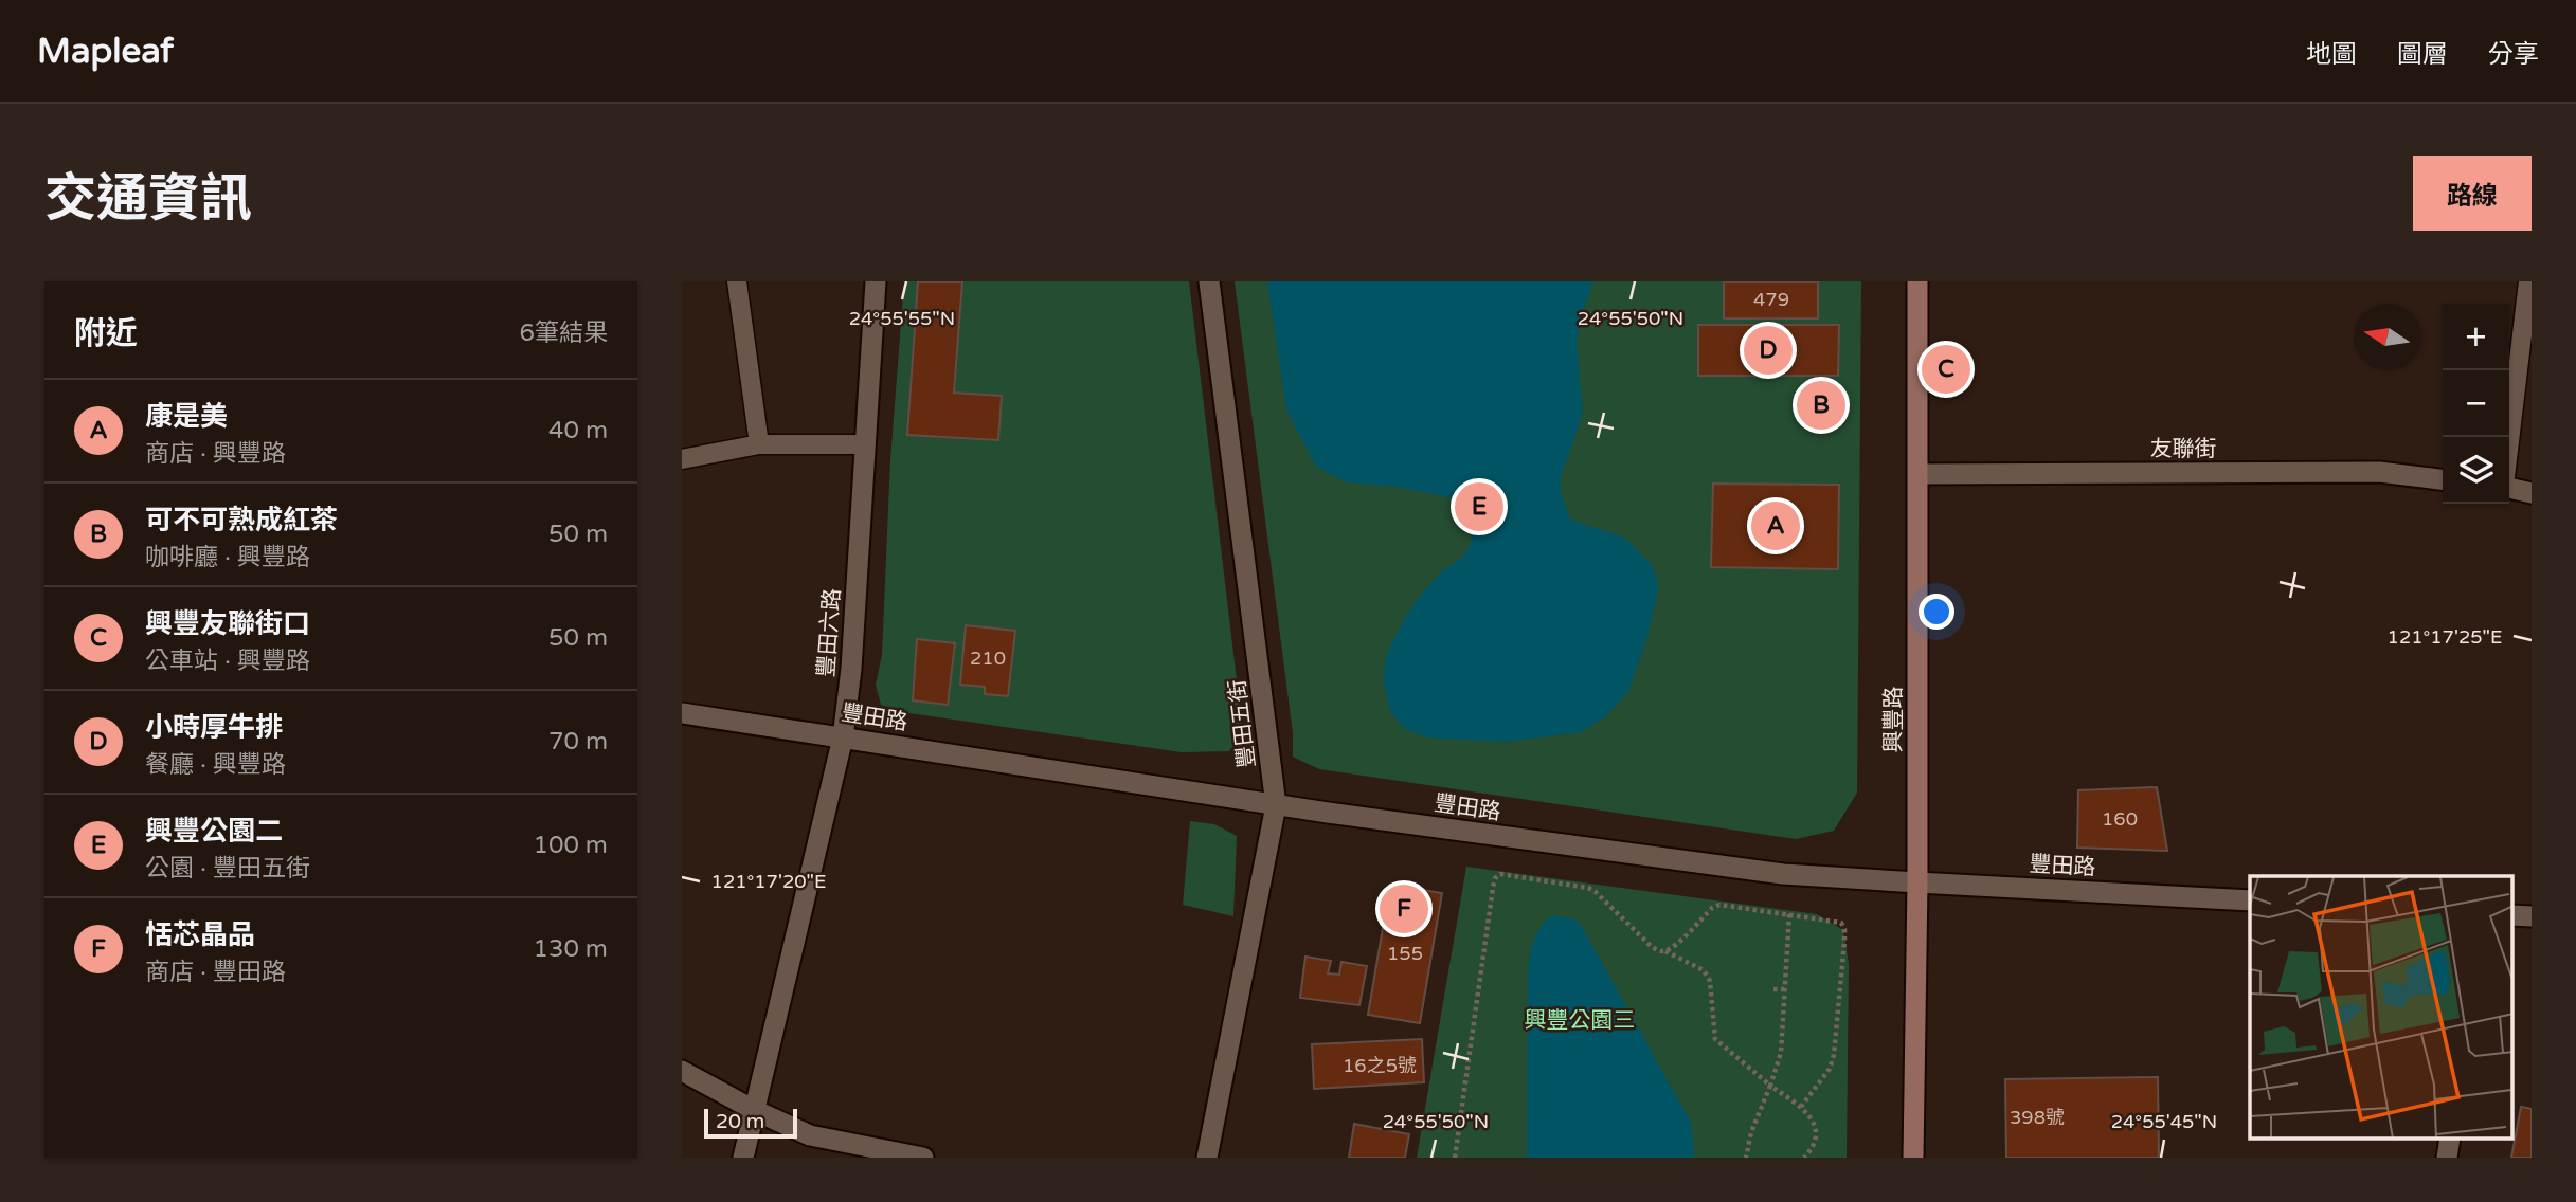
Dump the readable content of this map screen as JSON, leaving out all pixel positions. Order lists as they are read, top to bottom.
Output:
{
  "streets": {
    "main road": ["興豐路"],
    "street": [
      "友聯街",
      "豐田六路",
      "豐田路",
      "豐田五街"
    ]
  },
  "crossings": [
    ["友聯街", "興豐路"],
    ["豐田六路", "豐田路"],
    ["豐田路", "興豐路"],
    ["豐田路", "豐田五街"]
  ],
  "parks": ["興豐公園三"],
  "house_numbers": [
    "479",
    "210",
    "160",
    "155",
    "16之5號",
    "398號"
  ],
  "scale_bar": "20 m",
  "north": "left",
  "page": {
    "header": "Mapleaf",
    "nav": ["地圖", "圖層", "分享"],
    "title": "交通資訊",
    "buttons": "路線",
    "heading": ["附近", "6筆結果"],
    "map_buttons": ["+", "−"],
    "pins": [
      "D",
      "C",
      "B",
      "E",
      "A",
      "F"
    ],
    "list": [
      {
        "mark": "A",
        "name": "康是美",
        "note": "商店 · 興豐路",
        "value": "40 m"
      },
      {
        "mark": "B",
        "name": "可不可熟成紅茶",
        "note": "咖啡廳 · 興豐路",
        "value": "50 m"
      },
      {
        "mark": "C",
        "name": "興豐友聯街口",
        "note": "公車站 · 興豐路",
        "value": "50 m"
      },
      {
        "mark": "D",
        "name": "小時厚牛排",
        "note": "餐廳 · 興豐路",
        "value": "70 m"
      },
      {
        "mark": "E",
        "name": "興豐公園二",
        "note": "公園 · 豐田五街",
        "value": "100 m"
      },
      {
        "mark": "F",
        "name": "恬芯晶品",
        "note": "商店 · 豐田路",
        "value": "130 m"
      }
    ],
    "scale": "20 m"
  },
  "coordinates": [
    "24°55'55\"N",
    "24°55'50\"N",
    "121°17'25\"E",
    "121°17'20\"E",
    "24°55'45\"N"
  ]
}
